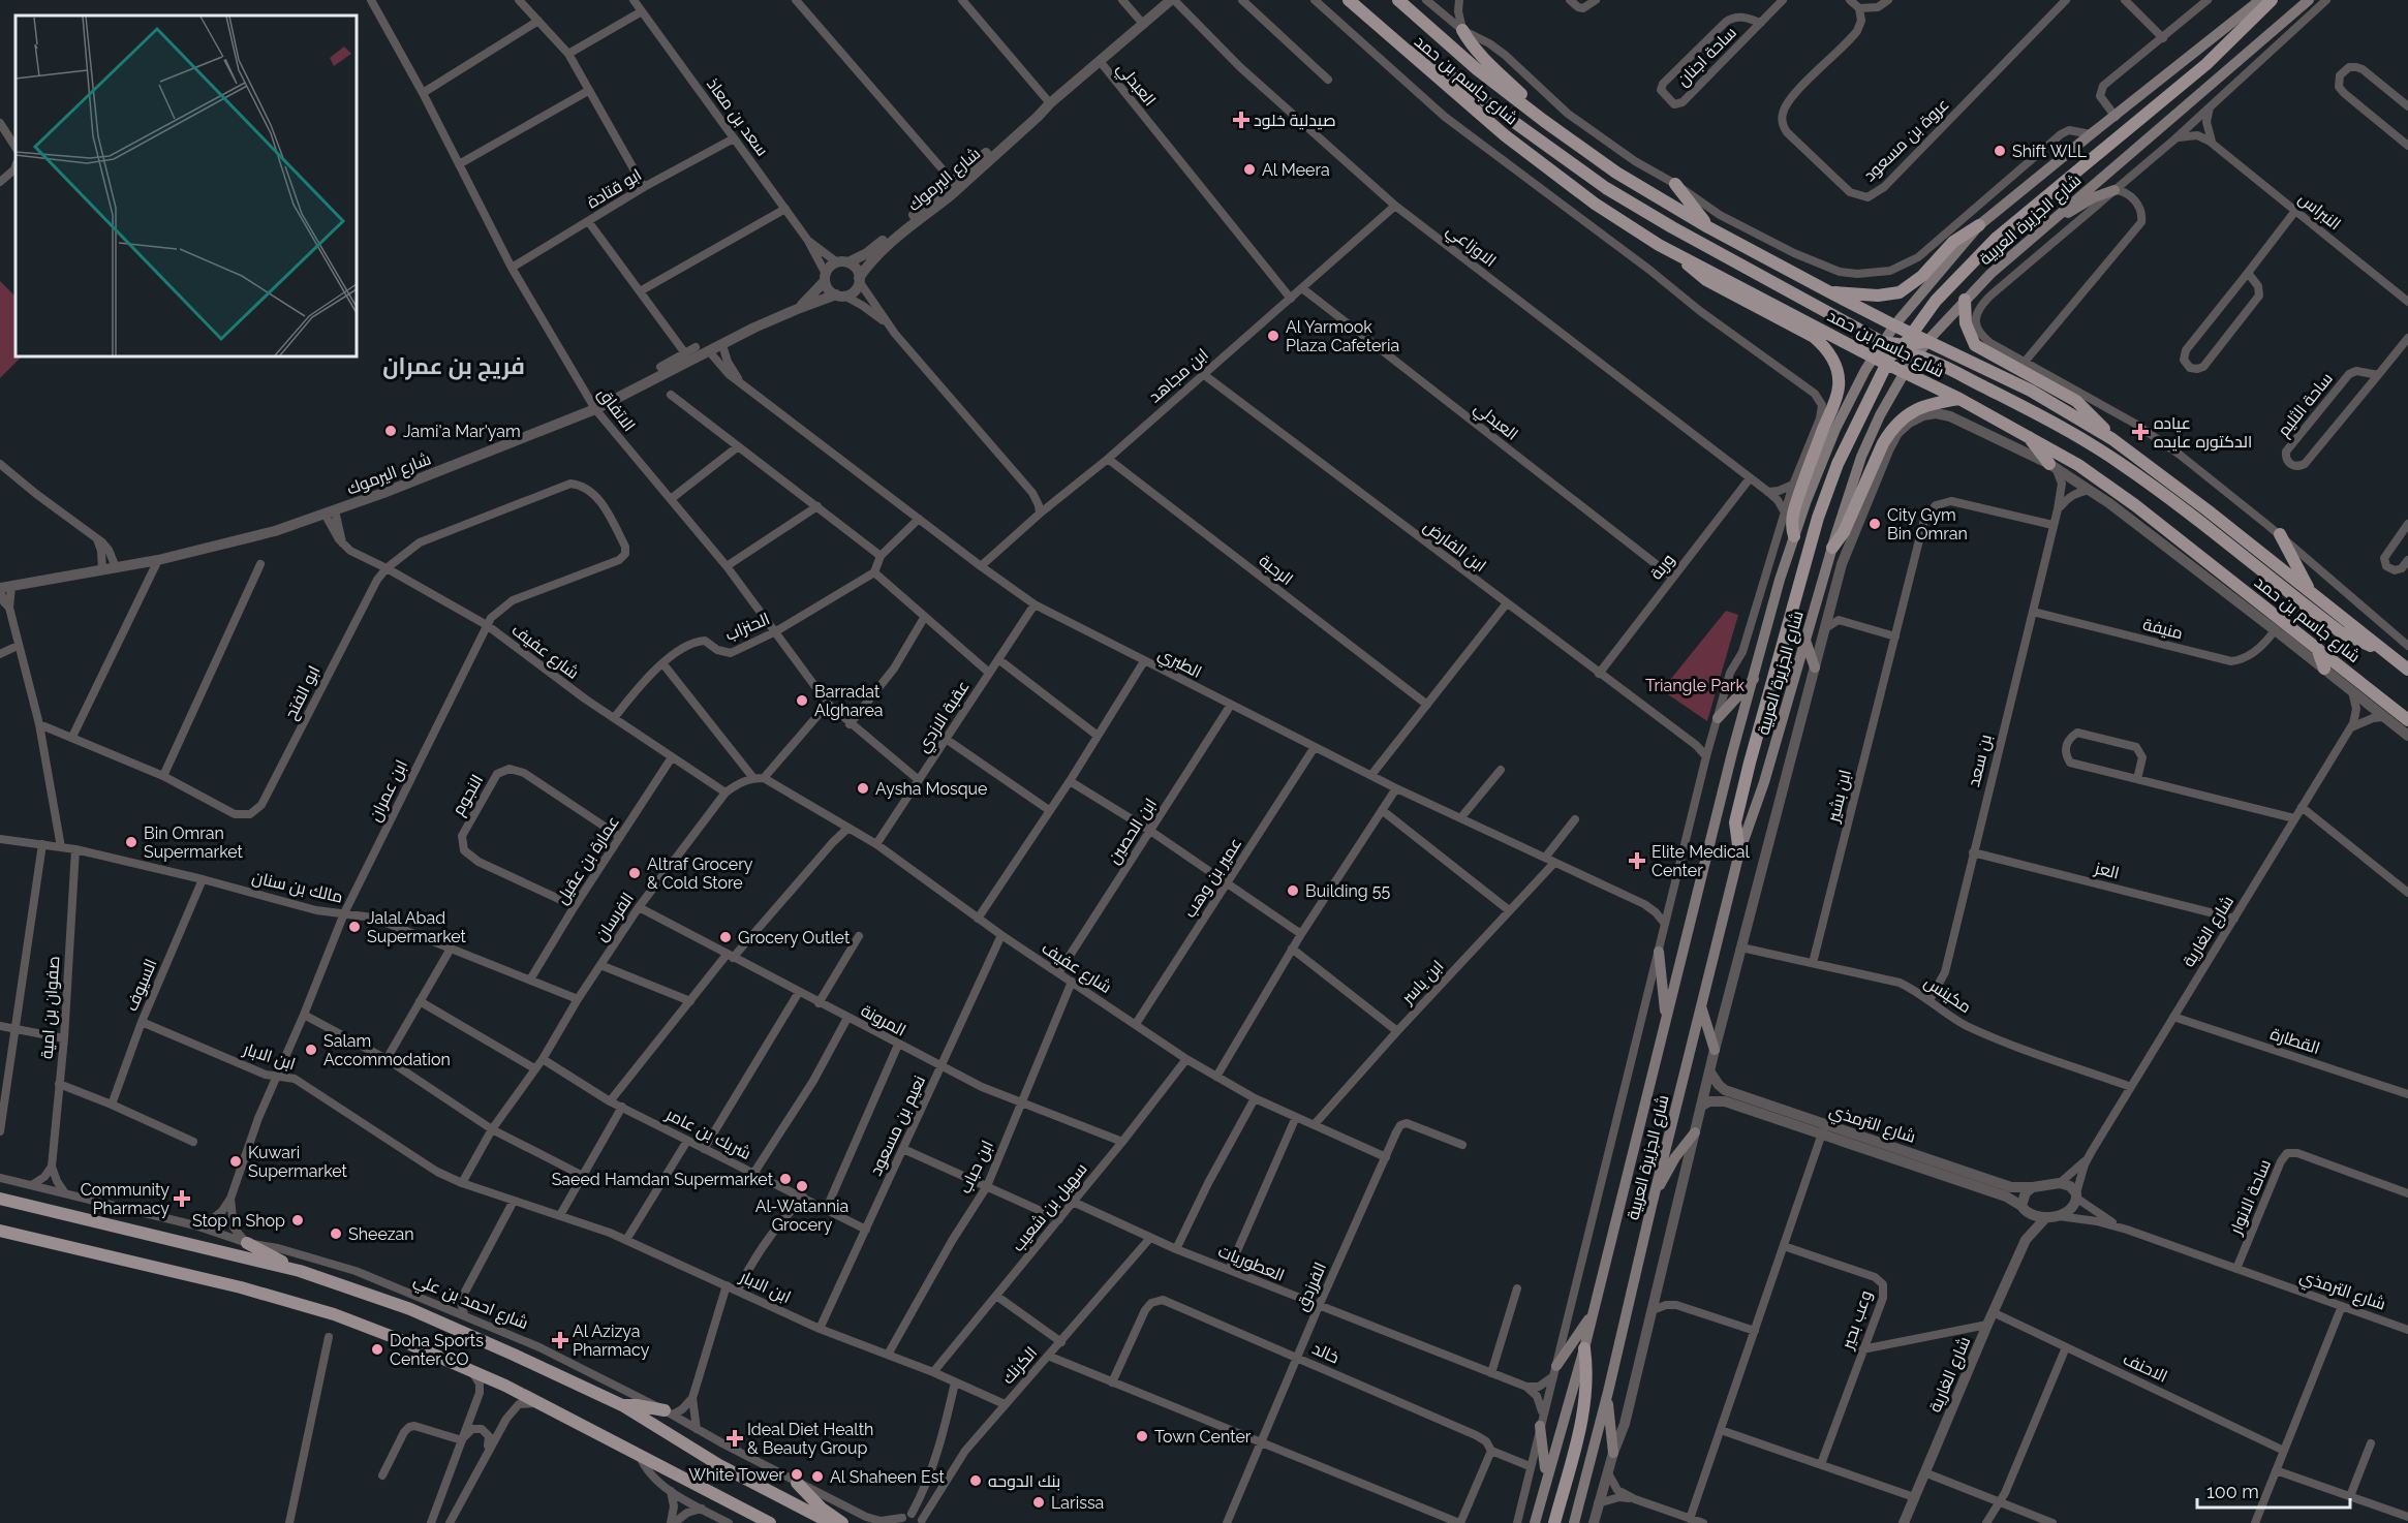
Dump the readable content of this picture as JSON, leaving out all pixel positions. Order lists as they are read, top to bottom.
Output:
{
  "streets": {
    "main road": ["شارع جاسم بن حمد", "شارع الجزيرة العربية", "شارع احمد بن علي"],
    "street": [
      "ساحة اجنان",
      "العبدلي",
      "سعد بن معاذ",
      "عروة بن مسعود",
      "شارع اليرموك",
      "ابو قتادة",
      "النبراس",
      "الاوزاعي",
      "ابن مجاهد",
      "ساحة الثليم",
      "الاتفاق",
      "ابن الفارض",
      "وربة",
      "الرحبة",
      "الحنزاب",
      "منيفة",
      "شارع عفيف",
      "الطبري",
      "ابو الفتح",
      "عقبة الازدي",
      "بن سعد",
      "ابن عمران",
      "النجوم",
      "ابن بشير",
      "ابن الحصين",
      "عمارة بن عقيل",
      "العز",
      "عمير بن وهب",
      "مالك بن سنان",
      "الفرسان",
      "شارع الغارية",
      "ابن ياسر",
      "السيوف",
      "مكينس",
      "صفوان بن امية",
      "المرونة",
      "القطارة",
      "ابن الابار",
      "شارع الترمذي",
      "نعيم بن مسعود",
      "شريك بن عامر",
      "ابن حباب",
      "ساحة الانوار",
      "سهيل بن شعيب",
      "العطوريات",
      "الفرزدق",
      "وعب بحير",
      "خالد",
      "الكرنك",
      "الاحنف"
    ]
  },
  "crossings": [
    ["شارع جاسم بن حمد", "شارع الجزيرة العربية"],
    ["شارع جاسم بن حمد", "منيفة"],
    ["شارع جاسم بن حمد", "بن سعد"],
    ["شارع جاسم بن حمد", "شارع الغارية"],
    ["العبدلي", "شارع اليرموك"],
    ["العبدلي", "ابن مجاهد"],
    ["العبدلي", "وربة"],
    ["سعد بن معاذ", "شارع اليرموك"],
    ["سعد بن معاذ", "ابو قتادة"],
    ["شارع اليرموك", "الاوزاعي"],
    ["شارع اليرموك", "الاتفاق"],
    ["شارع اليرموك", "شارع عفيف"],
    ["شارع اليرموك", "الطبري"],
    ["ابو قتادة", "الاتفاق"],
    ["النبراس", "شارع الجزيرة العربية"],
    ["شارع الجزيرة العربية", "مكينس"],
    ["شارع الجزيرة العربية", "شارع الترمذي"],
    ["الاوزاعي", "ابن مجاهد"],
    ["الاوزاعي", "وربة"],
    ["ابن مجاهد", "ابن الفارض"],
    ["ابن مجاهد", "الرحبة"],
    ["ابن مجاهد", "الطبري"],
    ["الاتفاق", "الحنزاب"],
    ["الاتفاق", "عقبة الازدي"],
    ["ابن الفارض", "وربة"],
    ["الحنزاب", "شارع عفيف"],
    ["منيفة", "بن سعد"],
    ["شارع عفيف", "ابو الفتح"],
    ["شارع عفيف", "عقبة الازدي"],
    ["شارع عفيف", "ابن عمران"],
    ["شارع عفيف", "ابن الحصين"],
    ["شارع عفيف", "عمارة بن عقيل"],
    ["شارع عفيف", "عمير بن وهب"],
    ["شارع عفيف", "الفرسان"],
    ["شارع عفيف", "ابن ياسر"],
    ["شارع عفيف", "نعيم بن مسعود"],
    ["شارع عفيف", "ابن حباب"],
    ["شارع عفيف", "سهيل بن شعيب"],
    ["شارع عفيف", "الفرزدق"],
    ["الطبري", "عقبة الازدي"],
    ["الطبري", "ابن الحصين"],
    ["الطبري", "عمير بن وهب"],
    ["الطبري", "ابن ياسر"],
    ["ابو الفتح", "ابن عمران"],
    ["بن سعد", "ابن بشير"],
    ["بن سعد", "العز"],
    ["بن سعد", "مكينس"],
    ["ابن عمران", "مالك بن سنان"],
    ["ابن عمران", "ابن الابار"],
    ["ابن عمران", "شارع احمد بن علي"],
    ["النجوم", "عمارة بن عقيل"],
    ["ابن بشير", "مكينس"],
    ["عمارة بن عقيل", "مالك بن سنان"],
    ["العز", "شارع الغارية"],
    ["مالك بن سنان", "الفرسان"],
    ["مالك بن سنان", "السيوف"],
    ["مالك بن سنان", "صفوان بن امية"],
    ["الفرسان", "المرونة"],
    ["الفرسان", "ابن الابار"],
    ["الفرسان", "شريك بن عامر"],
    ["شارع الغارية", "مكينس"],
    ["شارع الغارية", "القطارة"],
    ["شارع الغارية", "شارع الترمذي"],
    ["شارع الغارية", "الاحنف"],
    ["السيوف", "ابن الابار"],
    ["المرونة", "نعيم بن مسعود"],
    ["المرونة", "ابن حباب"],
    ["المرونة", "سهيل بن شعيب"],
    ["ابن الابار", "نعيم بن مسعود"],
    ["ابن الابار", "ابن حباب"],
    ["ابن الابار", "سهيل بن شعيب"],
    ["ابن الابار", "الكرنك"],
    ["شارع الترمذي", "ساحة الانوار"],
    ["نعيم بن مسعود", "شريك بن عامر"],
    ["سهيل بن شعيب", "العطوريات"],
    ["العطوريات", "الفرزدق"],
    ["العطوريات", "الكرنك"],
    ["الفرزدق", "خالد"]
  ],
  "districts": ["فريج بن عمران"],
  "parks": ["Triangle Park"],
  "places": {
    "health": [
      "صيدلية خلود",
      "عياده الدكتوره عايده",
      "Elite Medical Center",
      "Community Pharmacy",
      "Al Azizya Pharmacy",
      "Ideal Diet Health & Beauty Group"
    ],
    "other": [
      "Shift WLL",
      "Al Meera",
      "Al Yarmook Plaza Cafeteria",
      "Jami'a Mar'yam",
      "City Gym Bin Omran",
      "Barradat Algharea",
      "Aysha Mosque",
      "Bin Omran Supermarket",
      "Altraf Grocery & Cold Store",
      "Building 55",
      "Jalal Abad Supermarket",
      "Grocery Outlet",
      "Salam Accommodation",
      "Kuwari Supermarket",
      "Saeed Hamdan Supermarket",
      "Al-Watannia Grocery",
      "Stop n Shop",
      "Sheezan",
      "Doha Sports Center CO",
      "Town Center",
      "White Tower",
      "Al Shaheen Est",
      "بنك الدوحه",
      "Larissa"
    ]
  },
  "scale_bar": "100 m"
}
